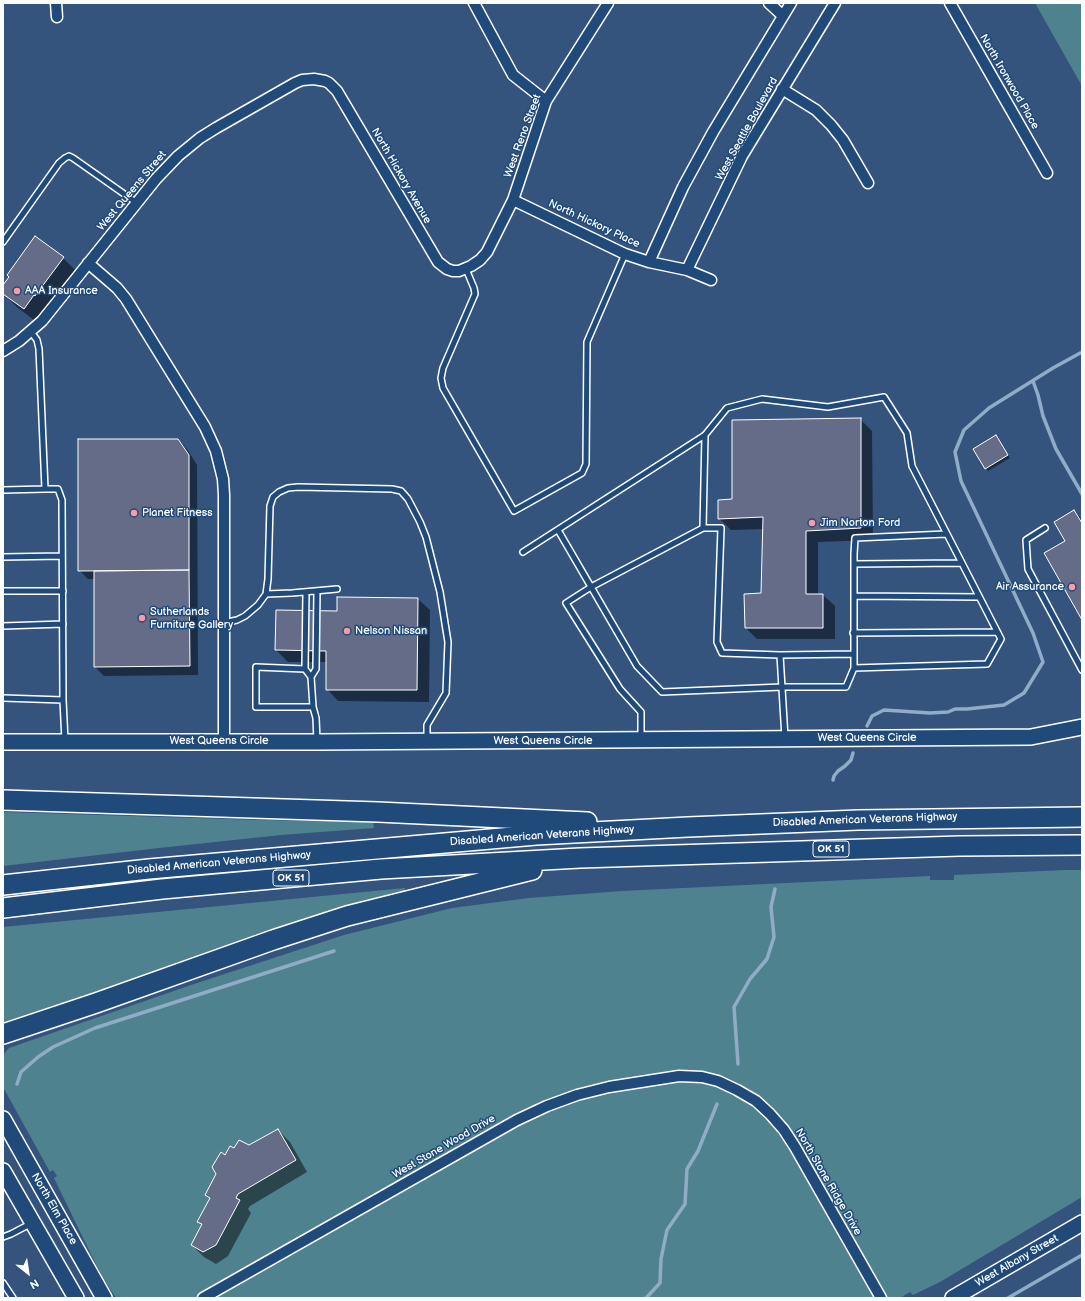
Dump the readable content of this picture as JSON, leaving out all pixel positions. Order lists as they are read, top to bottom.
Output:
{
  "streets": {
    "highway": ["Disabled American Veterans Highway", "OK 51"],
    "street": [
      "North Ironwood Place",
      "West Seattle Boulevard",
      "West Reno Street",
      "North Hickory Avenue",
      "West Queens Street",
      "North Hickory Place",
      "West Queens Circle",
      "West Stone Wood Drive",
      "North Stone Ridge Drive",
      "North Elm Place",
      "West Albany Street"
    ]
  },
  "crossings": [
    ["West Seattle Boulevard", "North Hickory Place"],
    ["West Reno Street", "North Hickory Avenue"],
    ["West Reno Street", "North Hickory Place"],
    ["North Hickory Avenue", "West Queens Street"],
    ["West Stone Wood Drive", "North Stone Ridge Drive"]
  ],
  "places": [
    "AAA Insurance",
    "Planet Fitness",
    "Jim Norton Ford",
    "Air Assurance",
    "Sutherlands Furniture Gallery",
    "Nelson Nissan"
  ],
  "north": "bottom right"
}
